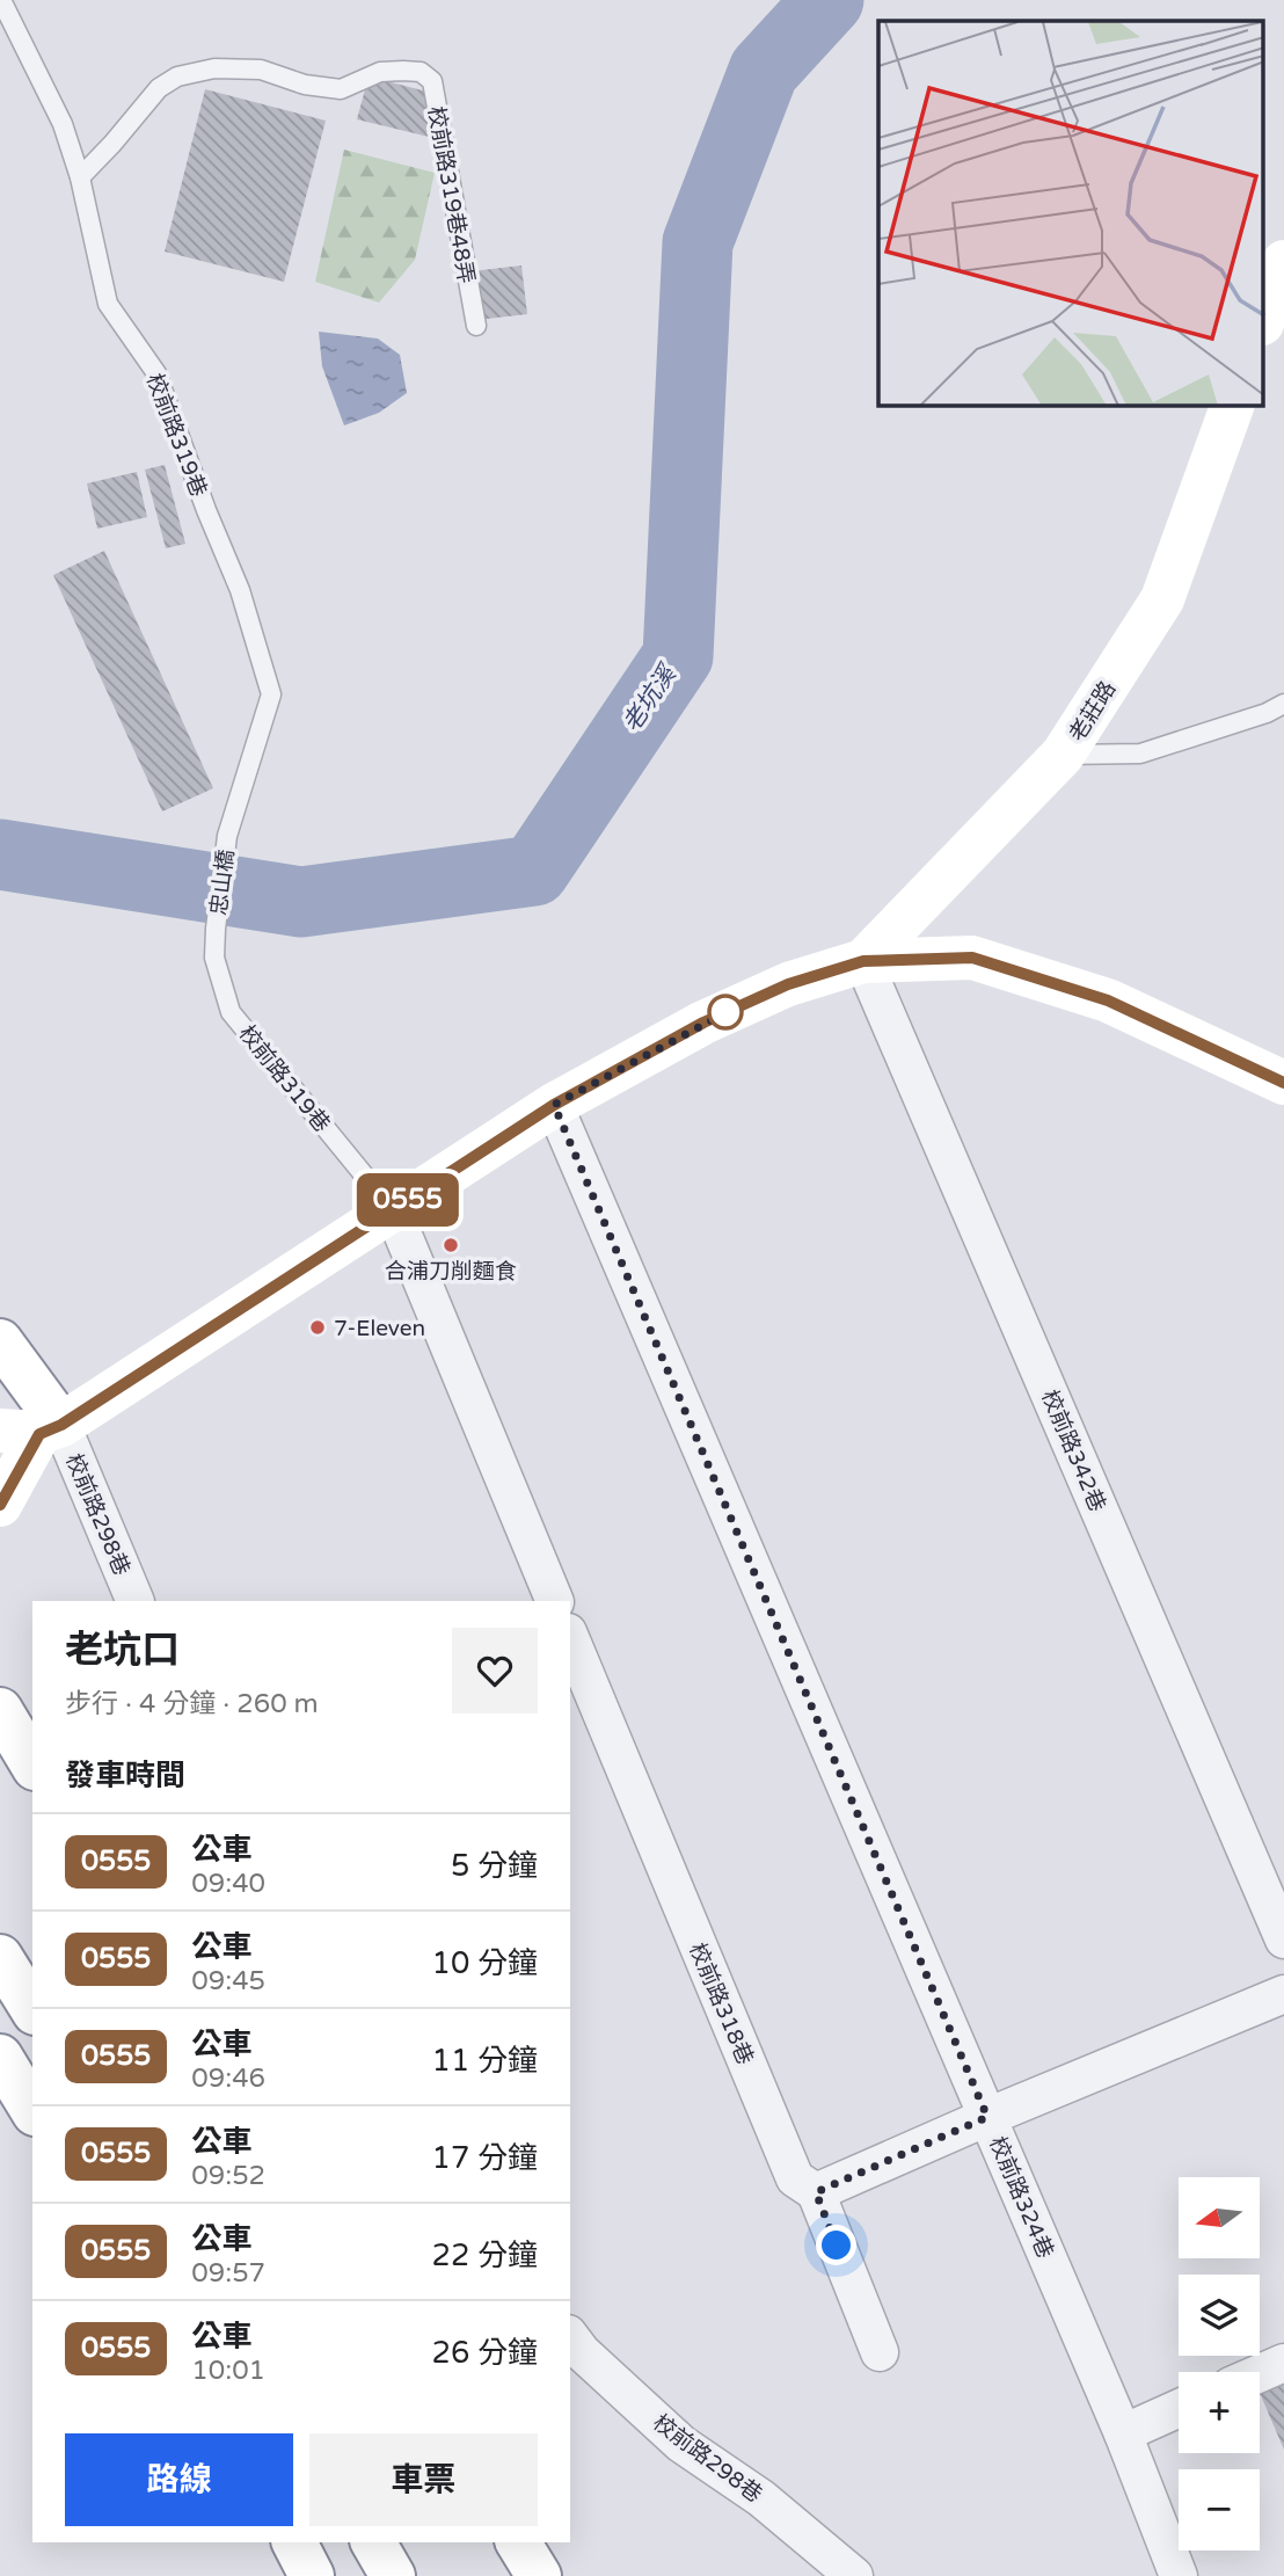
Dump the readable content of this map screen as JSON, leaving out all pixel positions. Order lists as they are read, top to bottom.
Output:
{
  "streets": {
    "main road": ["老莊路"],
    "street": [
      "校前路342巷",
      "校前路298巷",
      "校前路318巷",
      "校前路324巷"
    ],
    "lane": ["校前路319巷48弄", "校前路319巷", "忠山橋"]
  },
  "crossings": [
    ["校前路319巷48弄", "校前路319巷"],
    ["校前路319巷", "忠山橋"],
    ["老莊路", "校前路342巷"]
  ],
  "water": ["老坑溪"],
  "places": ["合浦刀削麵食", "7-Eleven"],
  "lines": ["bus line 0555"],
  "north": "left",
  "page": {
    "on_map": "0555",
    "heading": [
      ["老坑口", "步行 · 4 分鐘 · 260 m"],
      "發車時間"
    ],
    "list": [
      {
        "mark": "0555",
        "name": "公車",
        "note": "09:40",
        "value": "5 分鐘"
      },
      {
        "mark": "0555",
        "name": "公車",
        "note": "09:45",
        "value": "10 分鐘"
      },
      {
        "mark": "0555",
        "name": "公車",
        "note": "09:46",
        "value": "11 分鐘"
      },
      {
        "mark": "0555",
        "name": "公車",
        "note": "09:52",
        "value": "17 分鐘"
      },
      {
        "mark": "0555",
        "name": "公車",
        "note": "09:57",
        "value": "22 分鐘"
      },
      {
        "mark": "0555",
        "name": "公車",
        "note": "10:01",
        "value": "26 分鐘"
      }
    ],
    "map_buttons": ["+", "−"],
    "buttons": ["路線", "車票"]
  }
}
